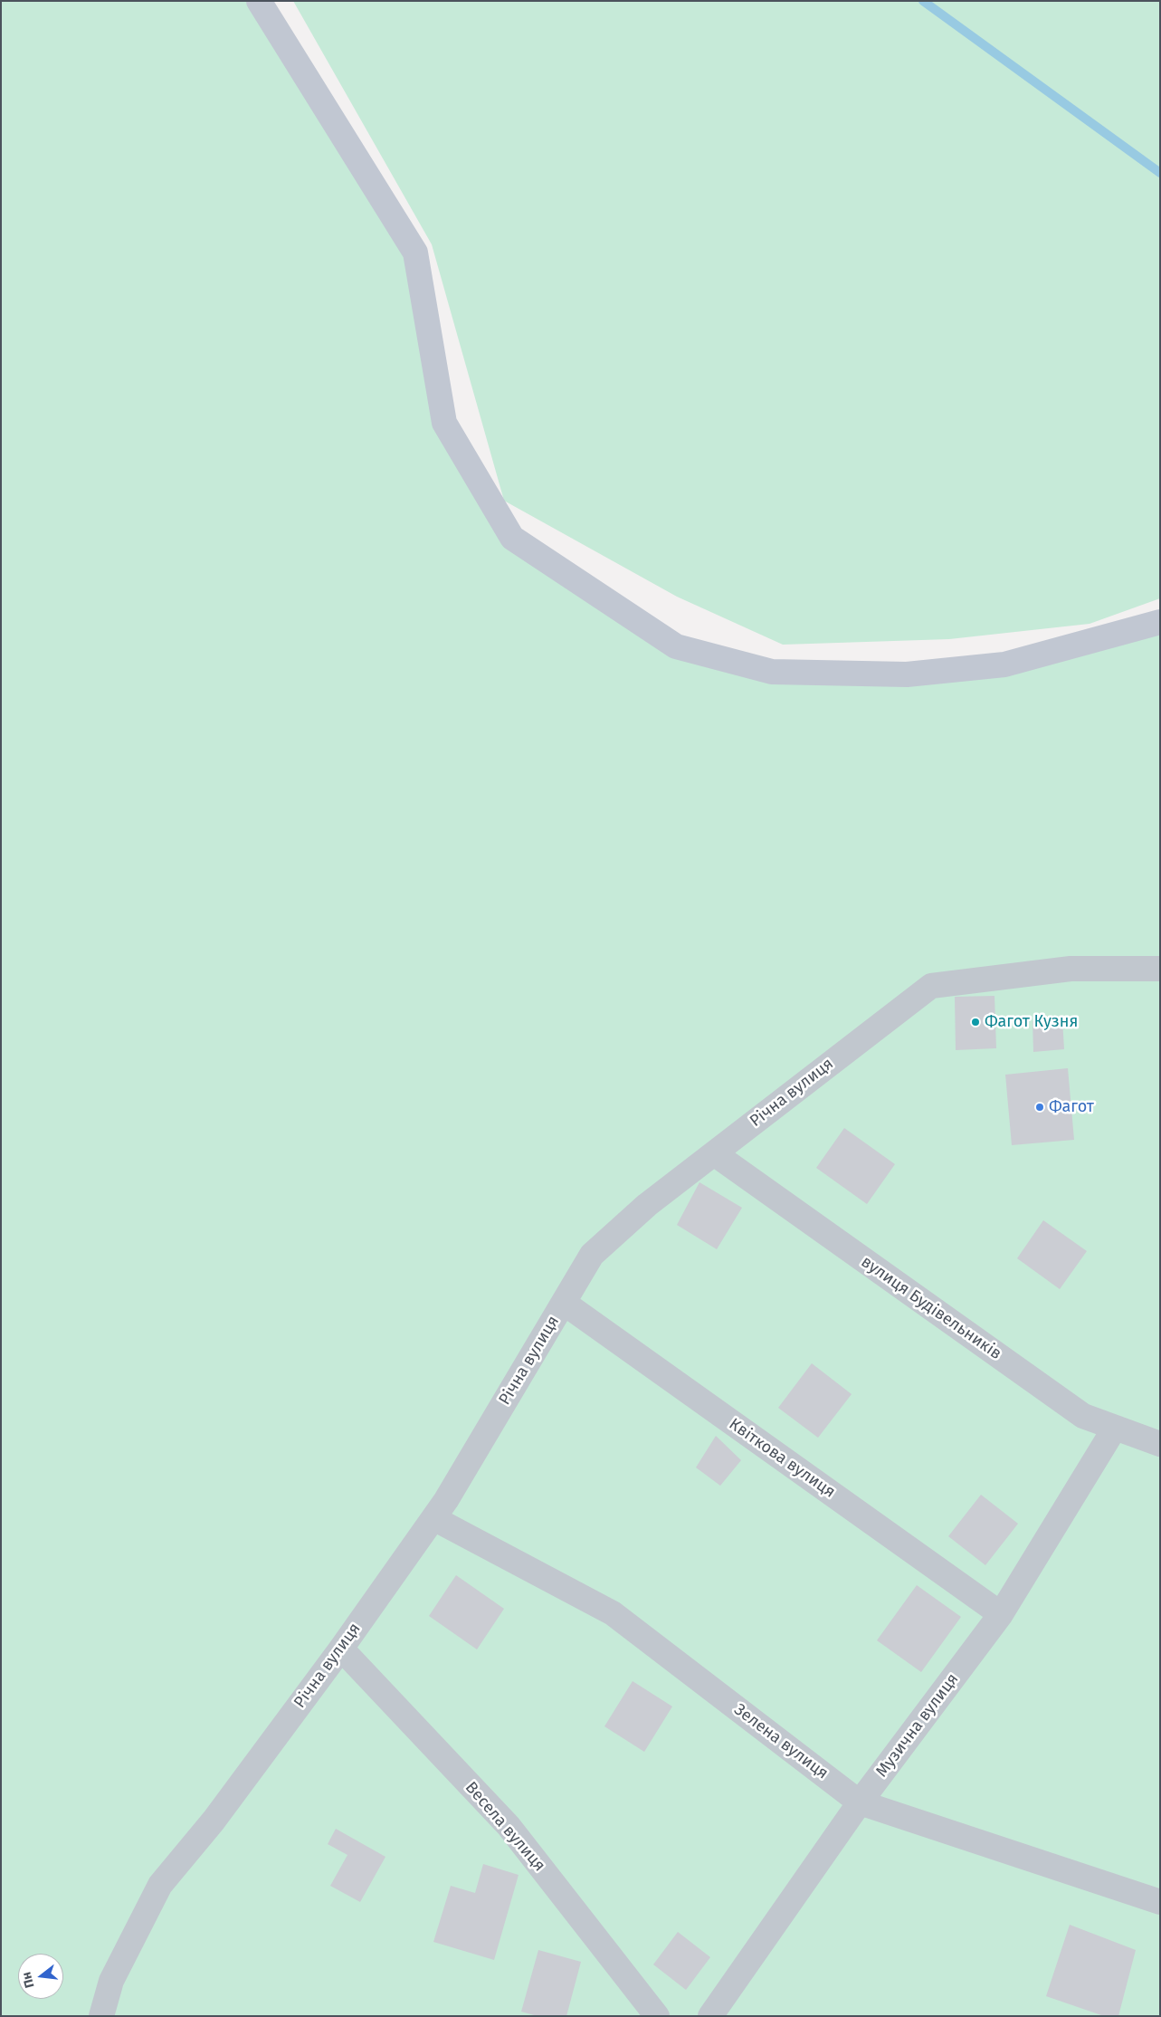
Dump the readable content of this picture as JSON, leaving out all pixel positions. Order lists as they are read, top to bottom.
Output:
{
  "streets": {
    "street": [
      "Річна вулиця",
      "вулиця Будівельників",
      "Квіткова вулиця",
      "Музична вулиця",
      "Зелена вулиця",
      "Весела вулиця"
    ]
  },
  "crossings": [
    ["Річна вулиця", "вулиця Будівельників"],
    ["Річна вулиця", "Квіткова вулиця"],
    ["Річна вулиця", "Зелена вулиця"],
    ["Річна вулиця", "Весела вулиця"],
    ["вулиця Будівельників", "Музична вулиця"],
    ["Квіткова вулиця", "Музична вулиця"],
    ["Музична вулиця", "Зелена вулиця"]
  ],
  "places": ["Фагот Кузня", "Фагот"],
  "north": "left"
}
